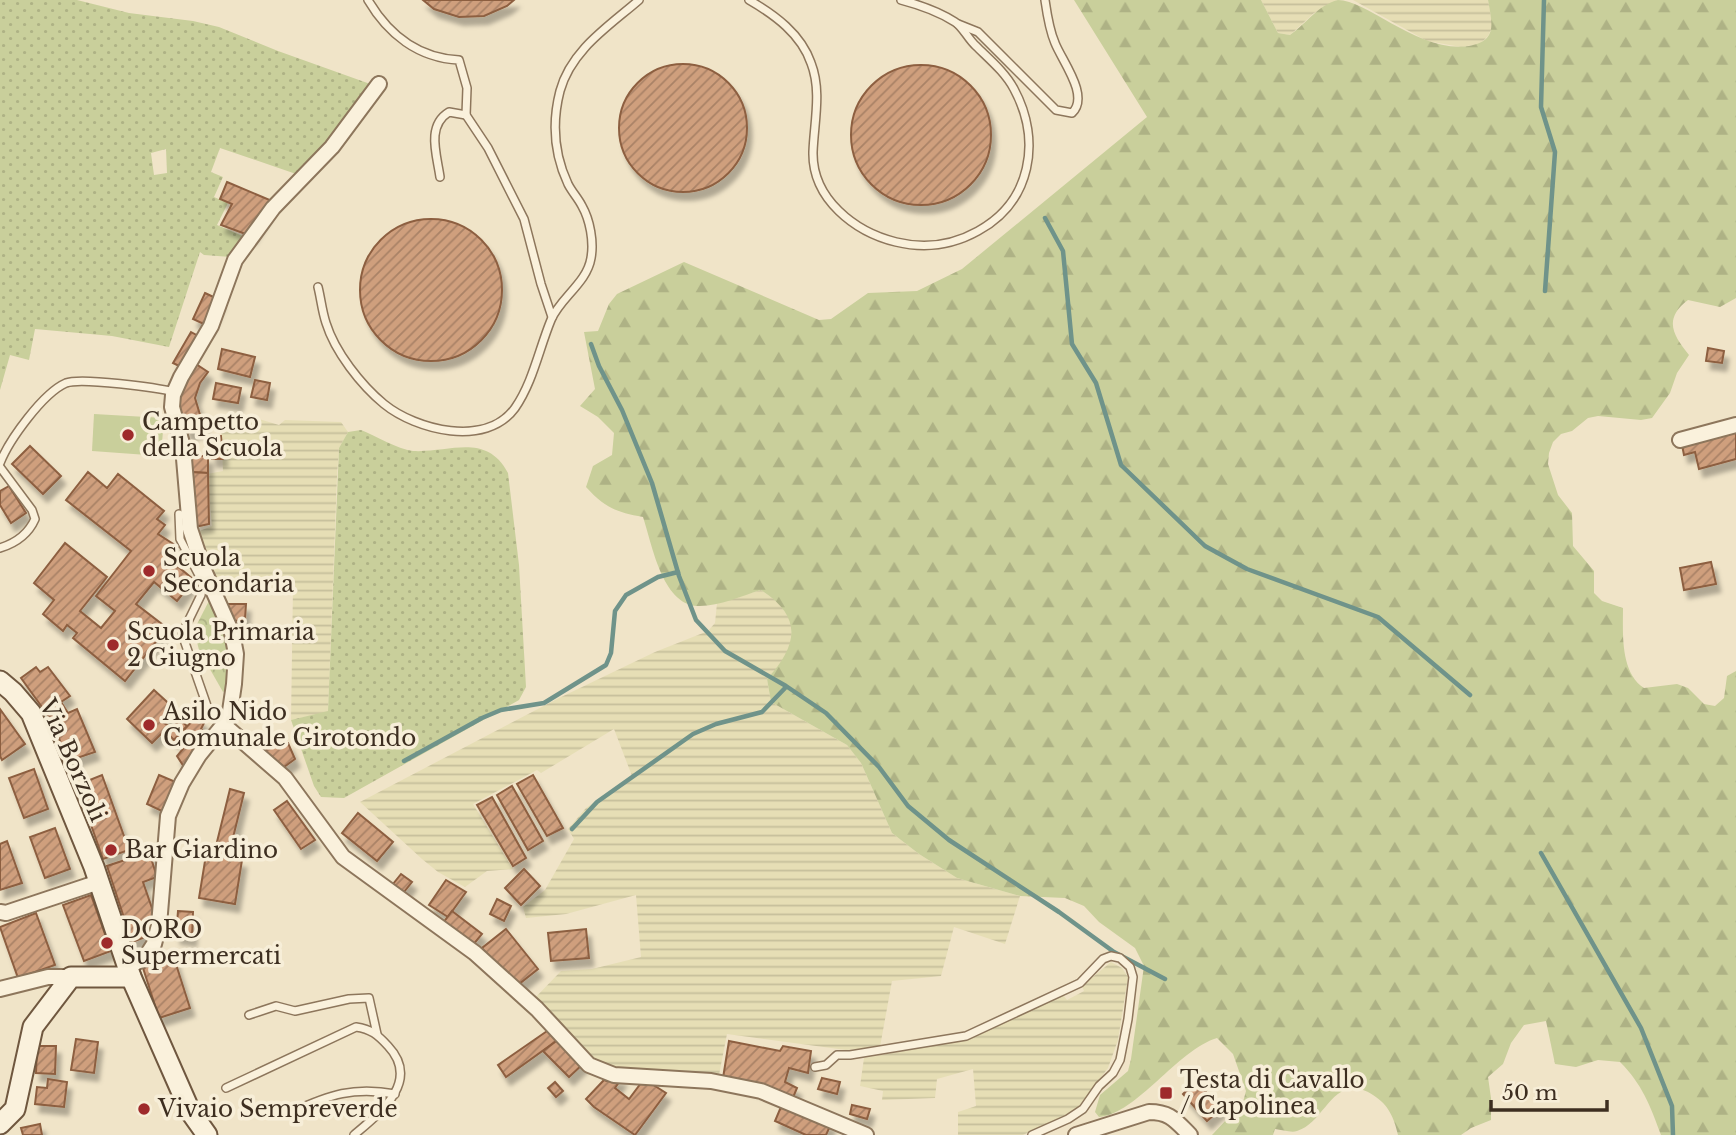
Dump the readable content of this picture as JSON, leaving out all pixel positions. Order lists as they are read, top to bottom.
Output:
{
  "streets": {
    "main road": ["Via Borzoli"]
  },
  "places": {
    "other": [
      "Campetto della Scuola",
      "Scuola Secondaria",
      "Scuola Primaria 2 Giugno",
      "Asilo Nido Comunale Girotondo",
      "Bar Giardino",
      "DORO Supermercati",
      "Vivaio Sempreverde"
    ],
    "transit": ["Testa di Cavallo / Capolinea"]
  },
  "scale_bar": "50 m"
}
